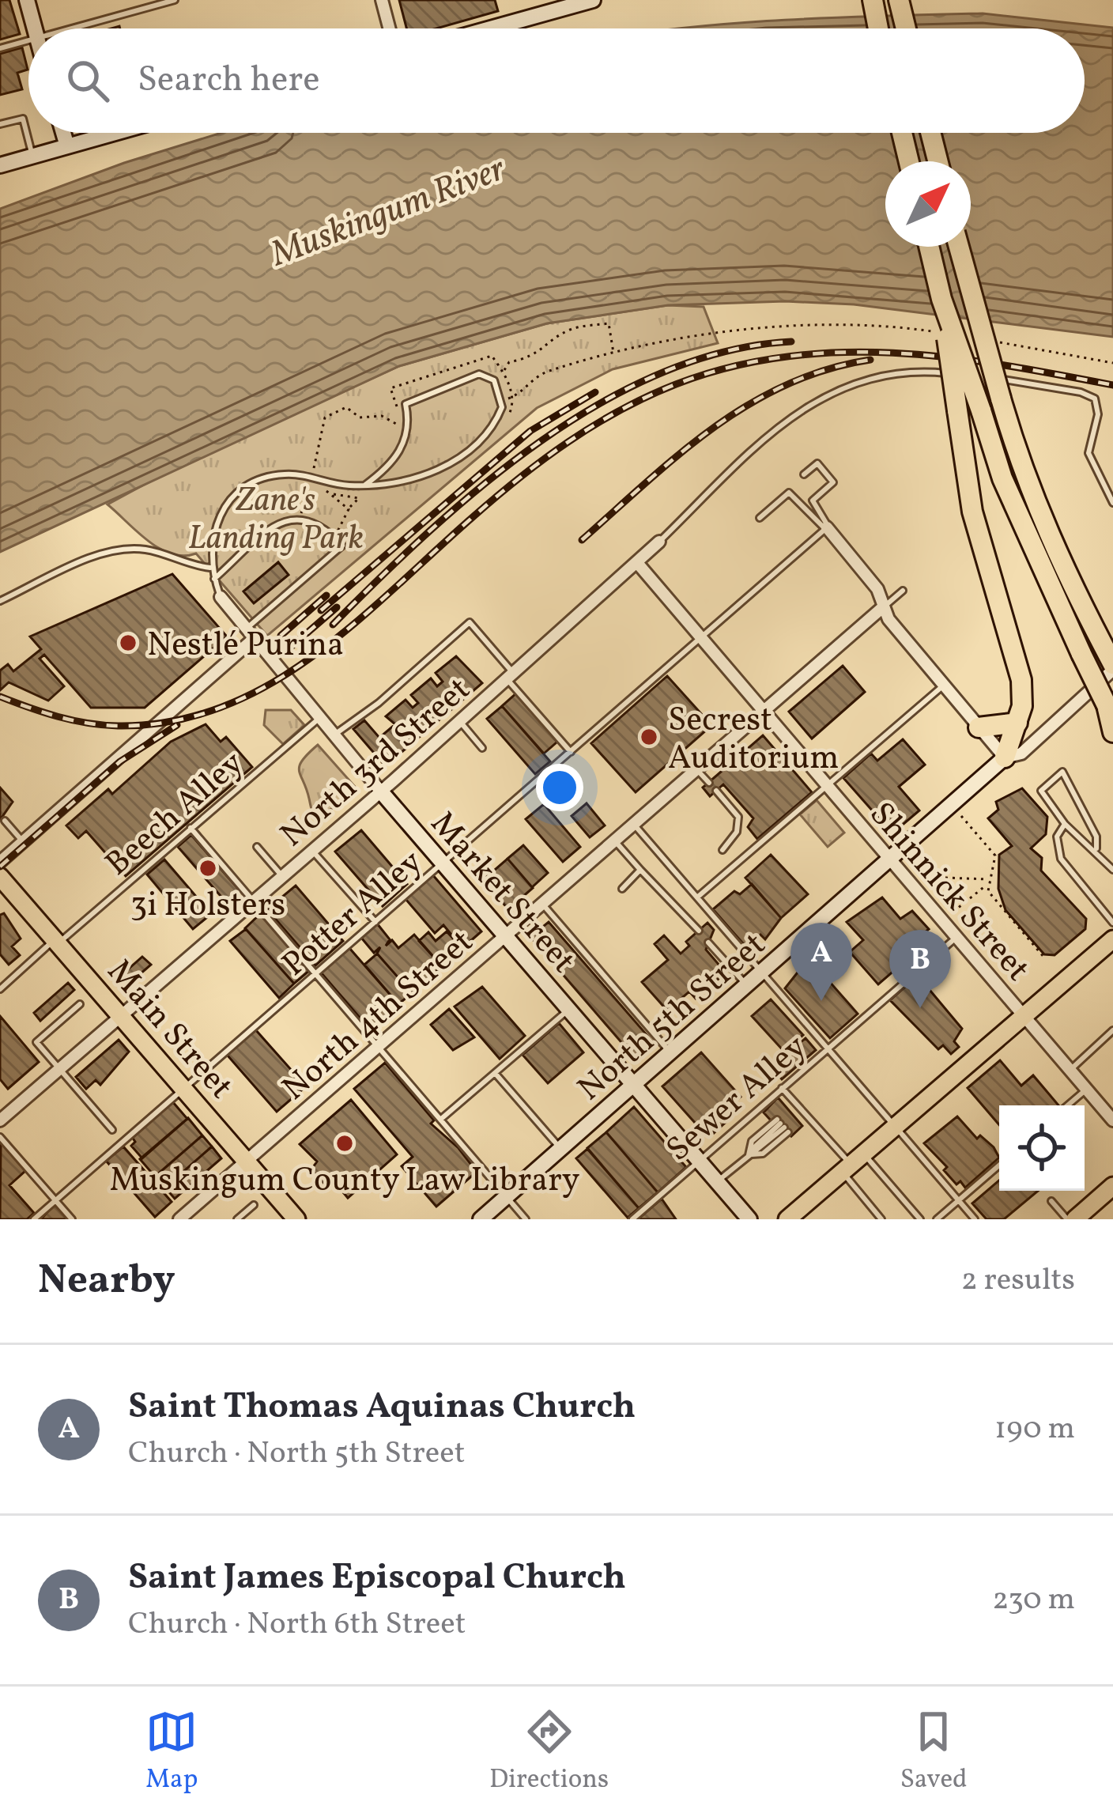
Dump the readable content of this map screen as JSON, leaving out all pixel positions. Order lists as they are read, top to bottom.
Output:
{
  "streets": {
    "main road": ["Market Street", "North 5th Street", "Main Street"],
    "street": ["North 3rd Street", "Shinnick Street", "North 4th Street"],
    "lane": ["Beech Alley", "Potter Alley", "Sewer Alley"]
  },
  "crossings": [
    ["North 3rd Street", "Shinnick Street"],
    ["North 3rd Street", "Market Street"],
    ["North 3rd Street", "Main Street"],
    ["Beech Alley", "Market Street"],
    ["Beech Alley", "Main Street"],
    ["Shinnick Street", "Potter Alley"],
    ["Shinnick Street", "North 4th Street"],
    ["Shinnick Street", "North 5th Street"],
    ["Shinnick Street", "Sewer Alley"],
    ["Market Street", "Potter Alley"],
    ["Market Street", "North 4th Street"],
    ["Market Street", "North 5th Street"],
    ["Market Street", "Sewer Alley"],
    ["Potter Alley", "Main Street"],
    ["North 4th Street", "Main Street"]
  ],
  "water": ["Muskingum River"],
  "parks": ["Zane's Landing Park"],
  "places": [
    "Nestlé Purina",
    "Secrest Auditorium",
    "3i Holsters",
    "Muskingum County Law Library"
  ],
  "north": "top right",
  "page": {
    "search": "Search here",
    "pins": ["A", "B"],
    "heading": ["Nearby", "2 results"],
    "list": [
      {
        "mark": "A",
        "name": "Saint Thomas Aquinas Church",
        "note": "Church · North 5th Street",
        "value": "190 m"
      },
      {
        "mark": "B",
        "name": "Saint James Episcopal Church",
        "note": "Church · North 6th Street",
        "value": "230 m"
      }
    ],
    "nav": ["Map", "Directions", "Saved"]
  }
}
